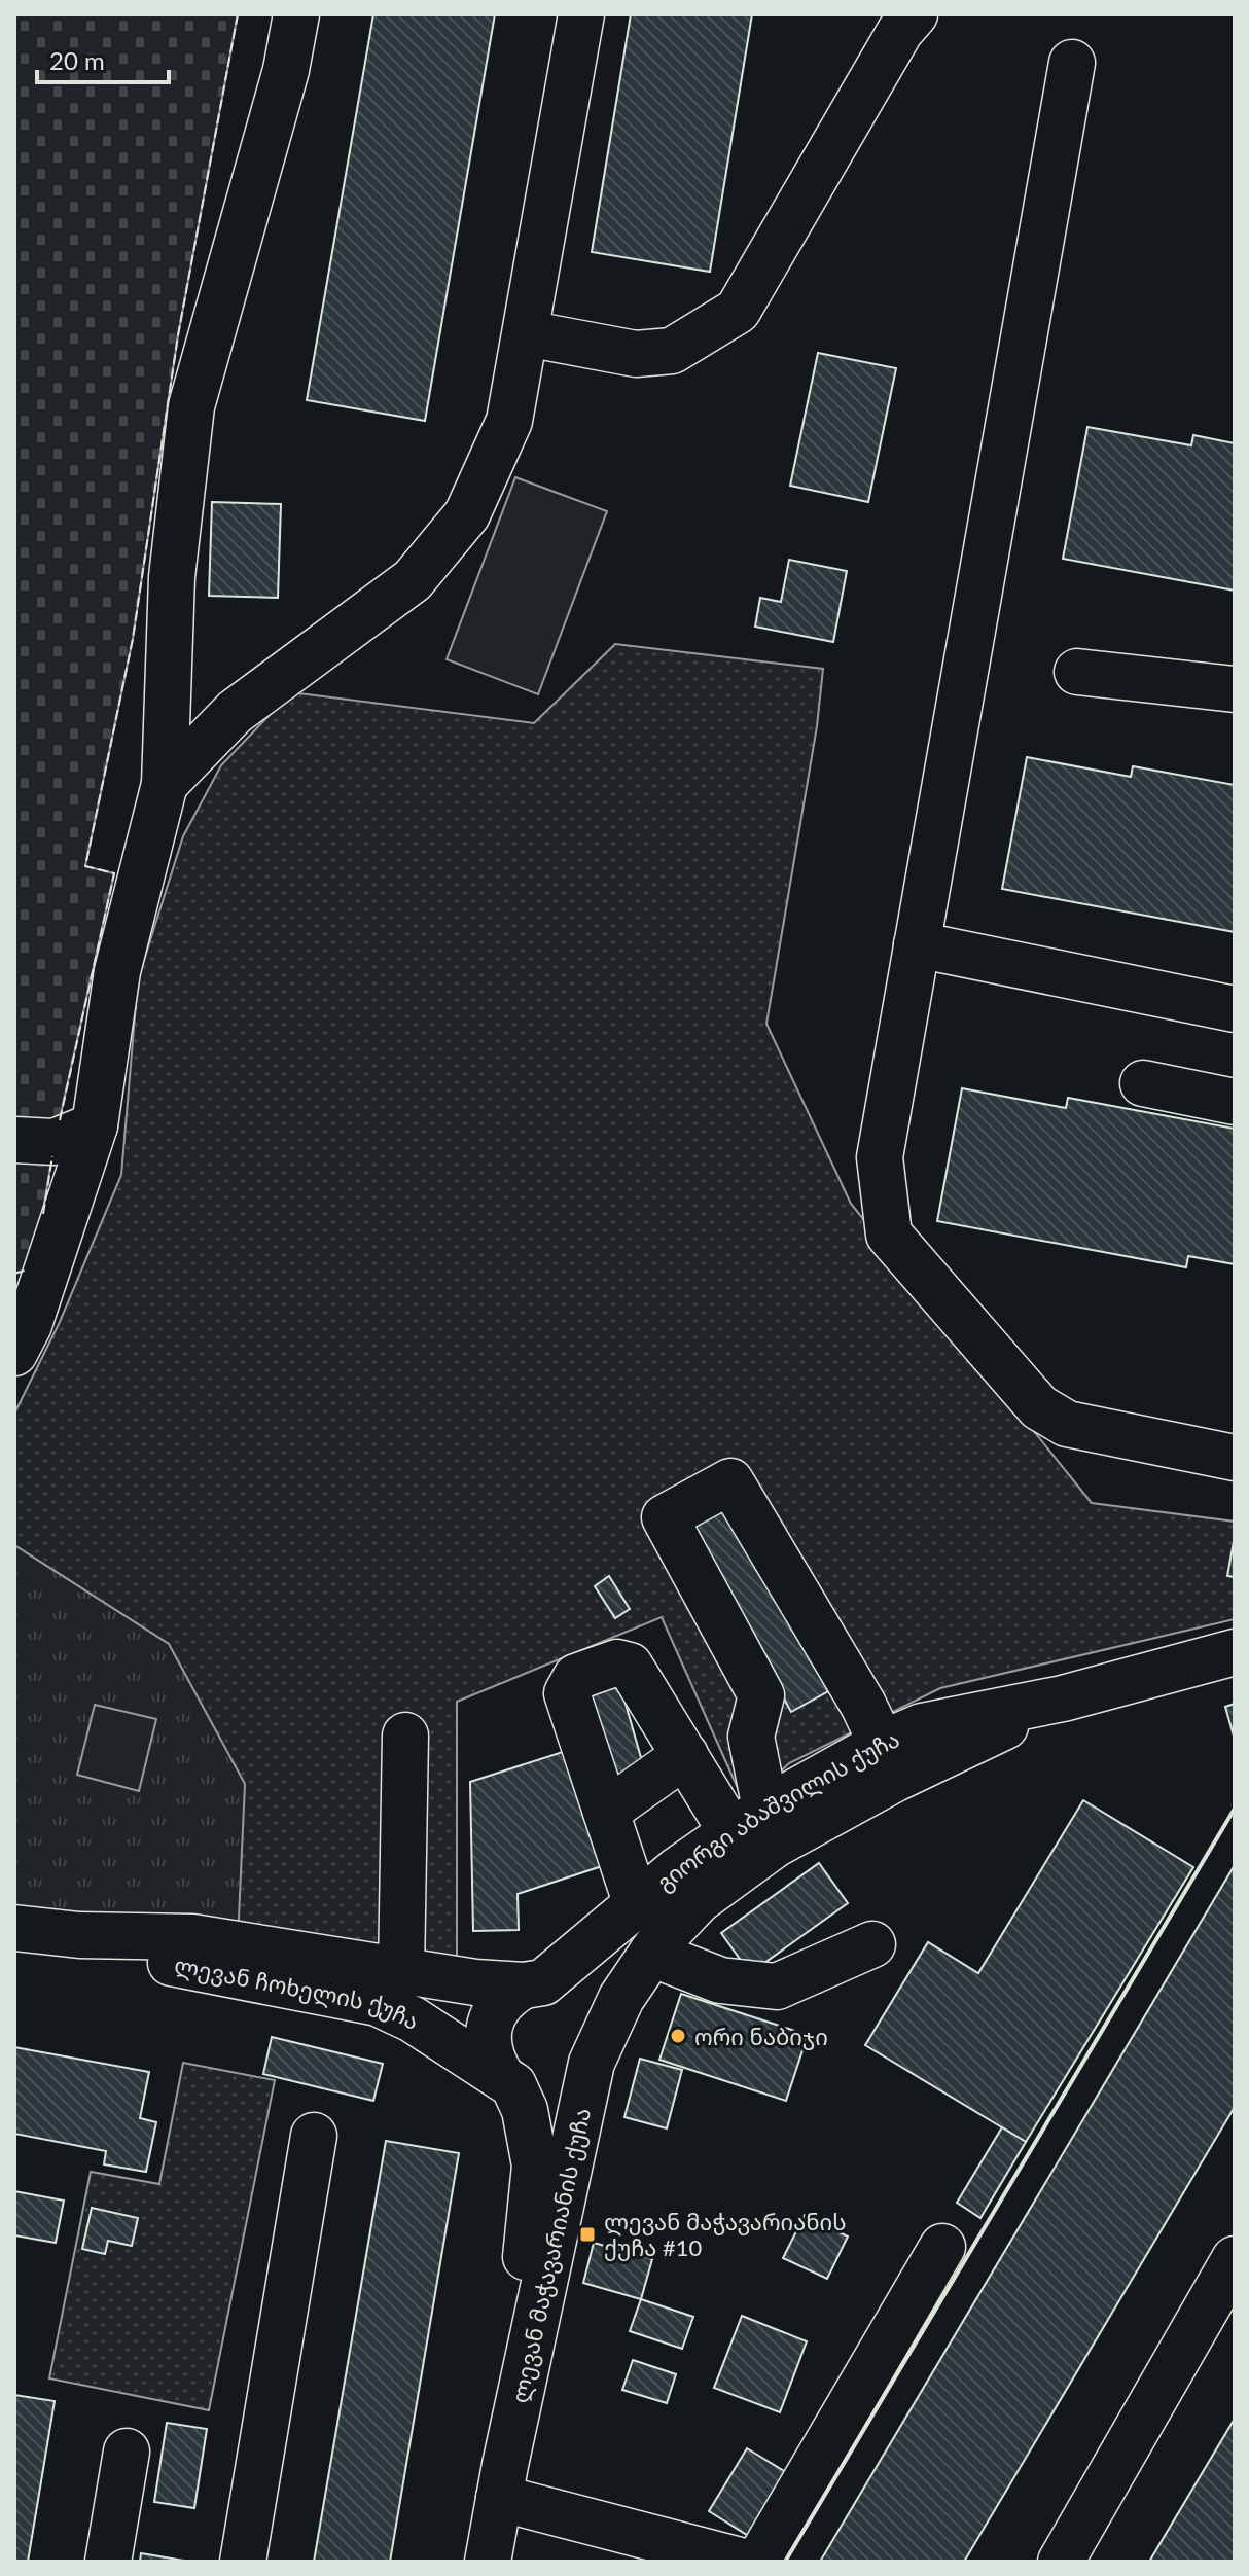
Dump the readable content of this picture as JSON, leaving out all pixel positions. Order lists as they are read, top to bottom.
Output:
{
  "streets": {
    "street": ["გიორგი აბაშვილის ქუჩა", "ლევან ჩოხელის ქუჩა", "ლევან მაჭავარიანის ქუჩა"]
  },
  "crossings": [
    ["გიორგი აბაშვილის ქუჩა", "ლევან ჩოხელის ქუჩა"],
    ["გიორგი აბაშვილის ქუჩა", "ლევან მაჭავარიანის ქუჩა"],
    ["ლევან ჩოხელის ქუჩა", "ლევან მაჭავარიანის ქუჩა"]
  ],
  "places": {
    "other": ["ორი ნაბიჯი"],
    "transit": ["ლევან მაჭავარიანის ქუჩა #10"]
  },
  "scale_bar": "20 m"
}
